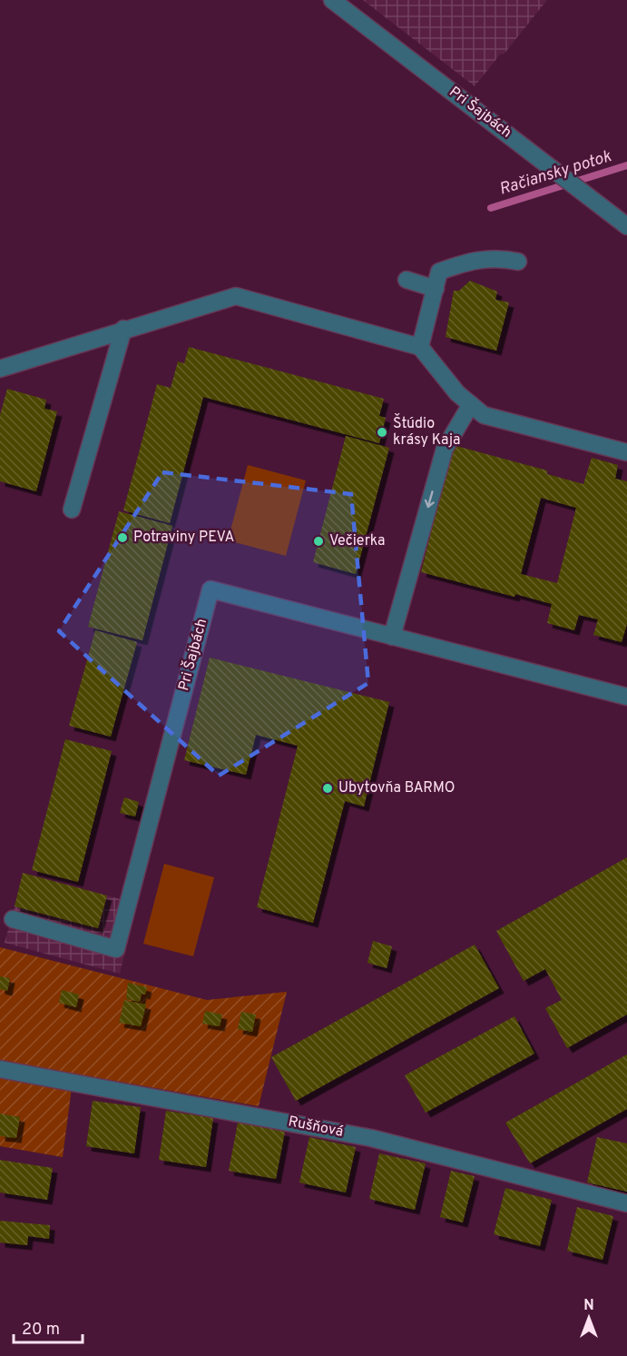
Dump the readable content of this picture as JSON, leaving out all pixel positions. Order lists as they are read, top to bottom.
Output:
{
  "streets": {
    "street": ["Pri Šajbách", "Rušňová"]
  },
  "water": ["Račiansky potok"],
  "places": [
    "Štúdio krásy Kaja",
    "Potraviny PEVA",
    "Večierka",
    "Ubytovňa BARMO"
  ],
  "scale_bar": "20 m",
  "north": "top"
}
